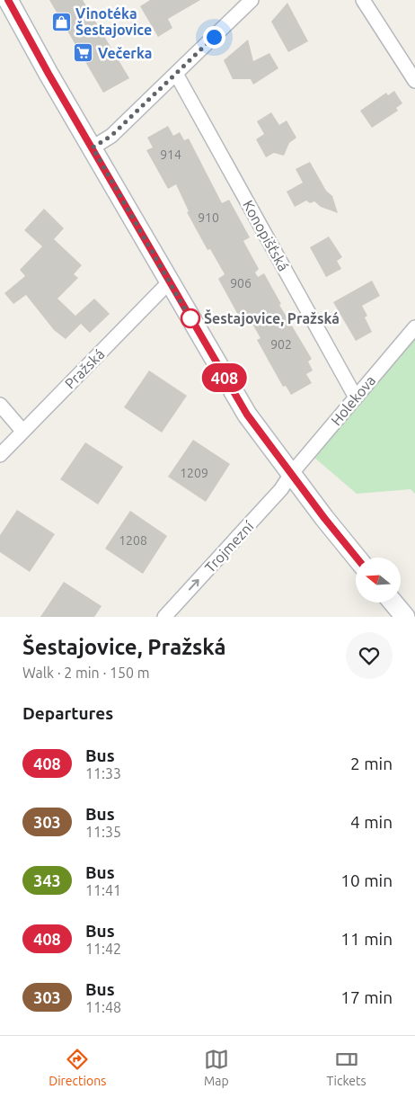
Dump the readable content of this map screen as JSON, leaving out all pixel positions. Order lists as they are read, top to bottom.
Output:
{
  "streets": {
    "street": [
      "Konopišťská",
      "Pražská",
      "Holekova",
      "Trojmezní"
    ]
  },
  "crossings": [
    ["Konopišťská", "Holekova"],
    ["Holekova", "Trojmezní"]
  ],
  "one_way": ["Trojmezní"],
  "places": {
    "shop": ["Vinotéka Šestajovice"],
    "supermarket": ["Večerka"],
    "other": ["Šestajovice, Pražská"]
  },
  "lines": ["bus line 408"],
  "house_numbers": [
    "914",
    "910",
    "906",
    "902",
    "1209",
    "1208"
  ],
  "north": "left",
  "page": {
    "on_map": "408",
    "heading": [
      ["Šestajovice, Pražská", "Walk · 2 min · 150 m"],
      "Departures"
    ],
    "list": [
      {
        "mark": "408",
        "name": "Bus",
        "note": "11:33",
        "value": "2 min"
      },
      {
        "mark": "303",
        "name": "Bus",
        "note": "11:35",
        "value": "4 min"
      },
      {
        "mark": "343",
        "name": "Bus",
        "note": "11:41",
        "value": "10 min"
      },
      {
        "mark": "408",
        "name": "Bus",
        "note": "11:42",
        "value": "11 min"
      },
      {
        "mark": "303",
        "name": "Bus",
        "note": "11:48",
        "value": "17 min"
      }
    ],
    "tabs": ["Directions", "Map", "Tickets"]
  }
}
